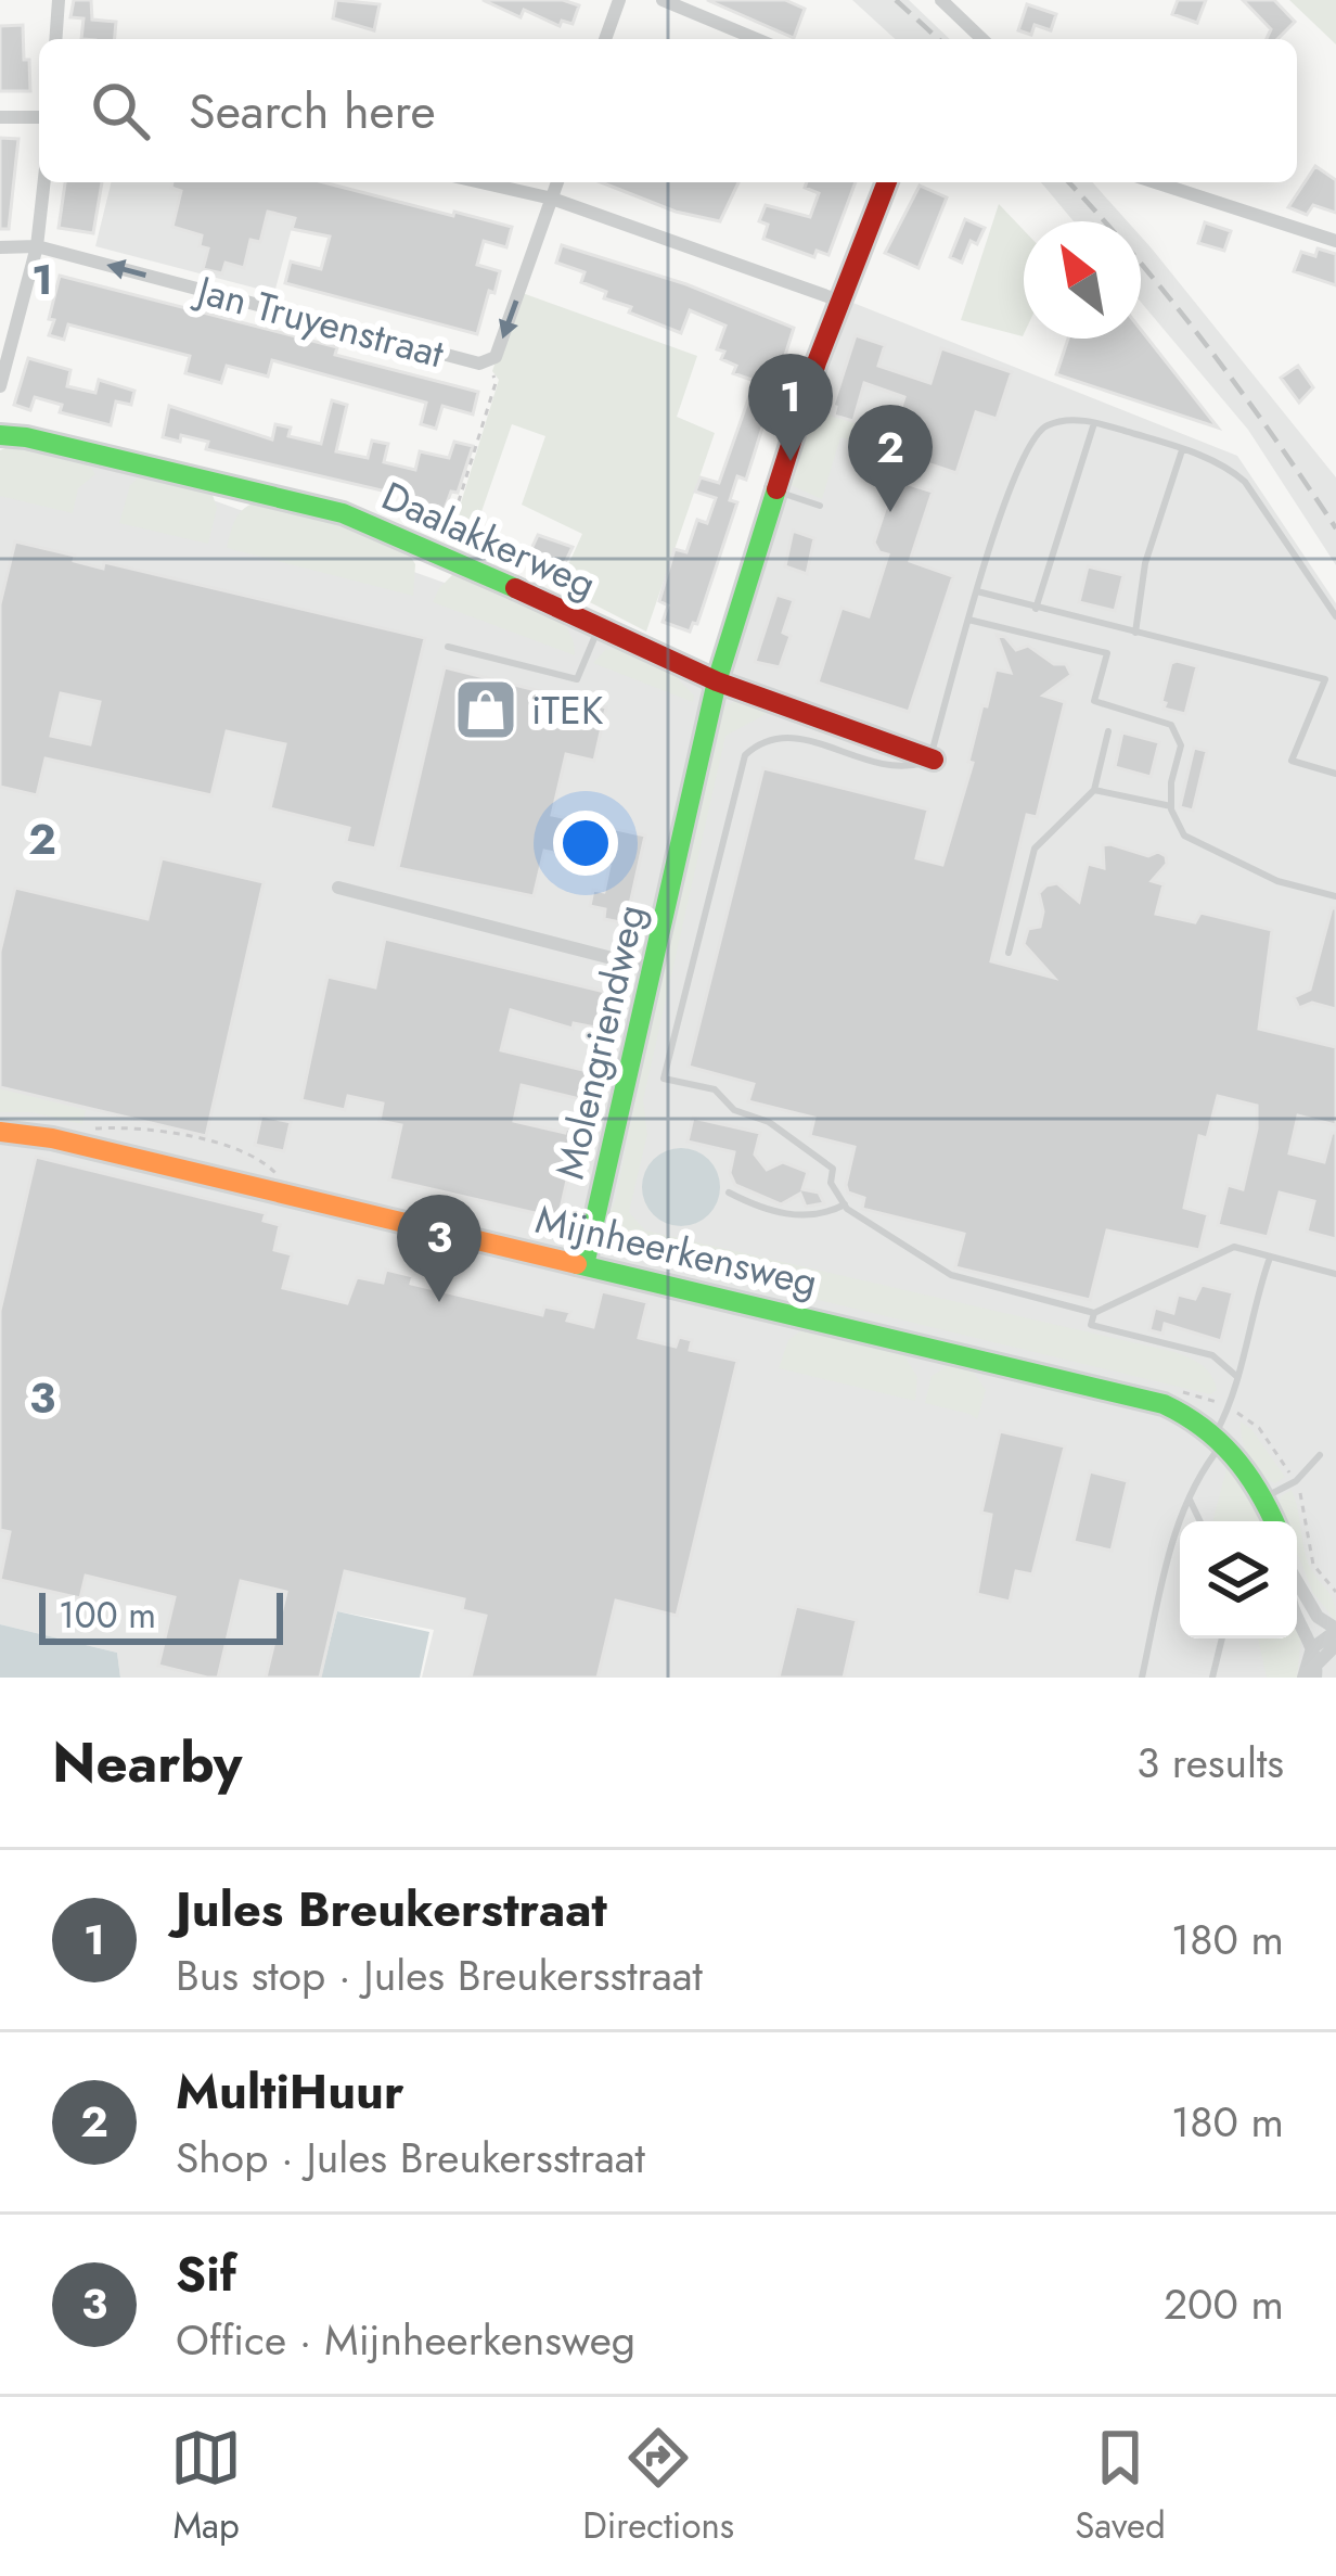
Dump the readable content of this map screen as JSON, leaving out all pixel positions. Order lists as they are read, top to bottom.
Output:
{
  "streets": {
    "street": [
      "Jan Truyenstraat",
      "Daalakkerweg",
      "Molengriendweg",
      "Mijnheerkensweg"
    ]
  },
  "crossings": [
    ["Daalakkerweg", "Molengriendweg"],
    ["Molengriendweg", "Mijnheerkensweg"]
  ],
  "one_way": ["Jan Truyenstraat"],
  "places": {
    "shop": ["iTEK"]
  },
  "scale_bar": "100 m",
  "north": "top left",
  "page": {
    "search": "Search here",
    "pins": ["1", "2", "3"],
    "scale": "100 m",
    "heading": ["Nearby", "3 results"],
    "list": [
      {
        "mark": "1",
        "name": "Jules Breukerstraat",
        "note": "Bus stop · Jules Breukersstraat",
        "value": "180 m"
      },
      {
        "mark": "2",
        "name": "MultiHuur",
        "note": "Shop · Jules Breukersstraat",
        "value": "180 m"
      },
      {
        "mark": "3",
        "name": "Sif",
        "note": "Office · Mijnheerkensweg",
        "value": "200 m"
      }
    ],
    "nav": ["Map", "Directions", "Saved"]
  },
  "grid": {
    "rows": ["1", "2", "3"]
  }
}
